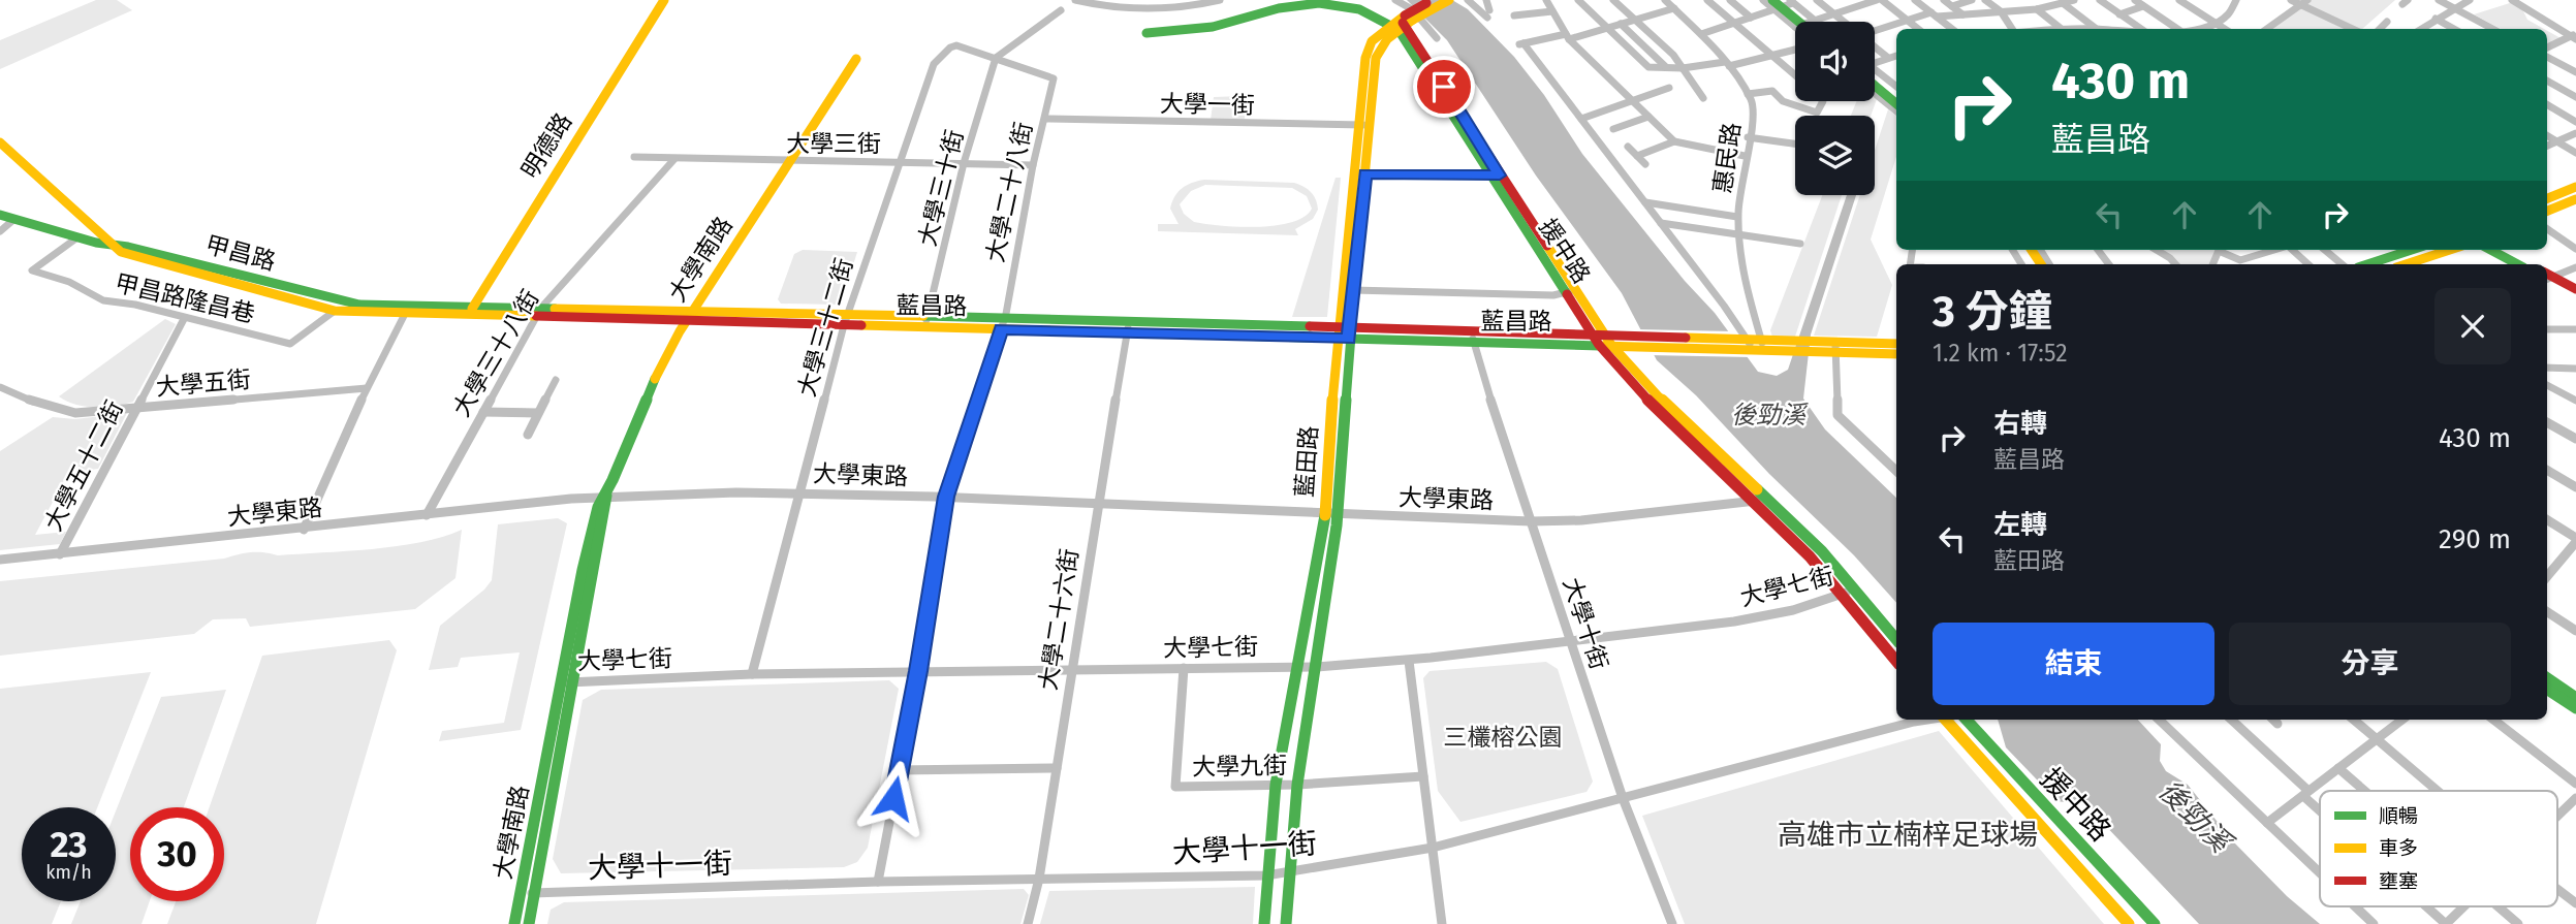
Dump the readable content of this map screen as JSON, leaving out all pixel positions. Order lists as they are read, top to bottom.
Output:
{
  "streets": {
    "street": [
      "大學一街",
      "大學三街",
      "明德路",
      "惠民路",
      "大學三十街",
      "大學二十八街",
      "援中路",
      "甲昌路",
      "大學南路",
      "甲昌路隆昌巷",
      "藍昌路",
      "大學三十二街",
      "大學三十八街",
      "大學五街",
      "藍田路",
      "大學五十二街",
      "大學東路",
      "大學七街",
      "大學二十六街",
      "大學十街",
      "大學九街",
      "大學十一街"
    ]
  },
  "crossings": [
    ["大學一街", "大學二十八街"],
    ["大學一街", "藍田路"],
    ["大學三街", "大學三十街"],
    ["大學三街", "大學二十八街"],
    ["大學三街", "大學南路"],
    ["大學三街", "大學三十二街"],
    ["大學三街", "大學三十八街"],
    ["明德路", "藍昌路"],
    ["惠民路", "藍昌路"],
    ["大學三十街", "大學二十八街"],
    ["大學三十街", "藍昌路"],
    ["大學三十街", "大學三十二街"],
    ["大學二十八街", "藍昌路"],
    ["大學二十八街", "大學三十二街"],
    ["大學二十八街", "大學東路"],
    ["大學二十八街", "大學七街"],
    ["大學二十八街", "大學十一街"],
    ["援中路", "藍昌路"],
    ["援中路", "藍田路"],
    ["援中路", "大學東路"],
    ["援中路", "大學七街"],
    ["甲昌路", "甲昌路隆昌巷"],
    ["甲昌路", "藍昌路"],
    ["大學南路", "藍昌路"],
    ["大學南路", "大學東路"],
    ["大學南路", "大學七街"],
    ["大學南路", "大學十一街"],
    ["甲昌路隆昌巷", "大學五十二街"],
    ["藍昌路", "大學三十二街"],
    ["藍昌路", "大學三十八街"],
    ["藍昌路", "藍田路"],
    ["藍昌路", "大學二十六街"],
    ["藍昌路", "大學十街"],
    ["大學三十二街", "大學東路"],
    ["大學三十二街", "大學七街"],
    ["大學三十八街", "大學東路"],
    ["大學五街", "大學五十二街"],
    ["藍田路", "大學東路"],
    ["藍田路", "大學七街"],
    ["藍田路", "大學九街"],
    ["藍田路", "大學十一街"],
    ["大學五十二街", "大學東路"],
    ["大學東路", "大學二十六街"],
    ["大學東路", "大學十街"],
    ["大學七街", "大學二十六街"],
    ["大學七街", "大學十街"],
    ["大學七街", "大學九街"],
    ["大學二十六街", "大學十一街"],
    ["大學十街", "大學十一街"]
  ],
  "water": ["後勁溪"],
  "parks": ["三欉榕公園", "高雄市立楠梓足球場"],
  "legend": ["順暢", "車多", "壅塞"],
  "page": {
    "turn": ["430 m", "藍昌路"],
    "heading": ["3 分鐘", "1.2 km · 17:52"],
    "list": [
      {
        "name": "右轉",
        "note": "藍昌路",
        "value": "430 m"
      },
      {
        "name": "左轉",
        "note": "藍田路",
        "value": "290 m"
      }
    ],
    "buttons": ["結束", "分享"],
    "speed": "23 km/h",
    "limit": "30"
  }
}
